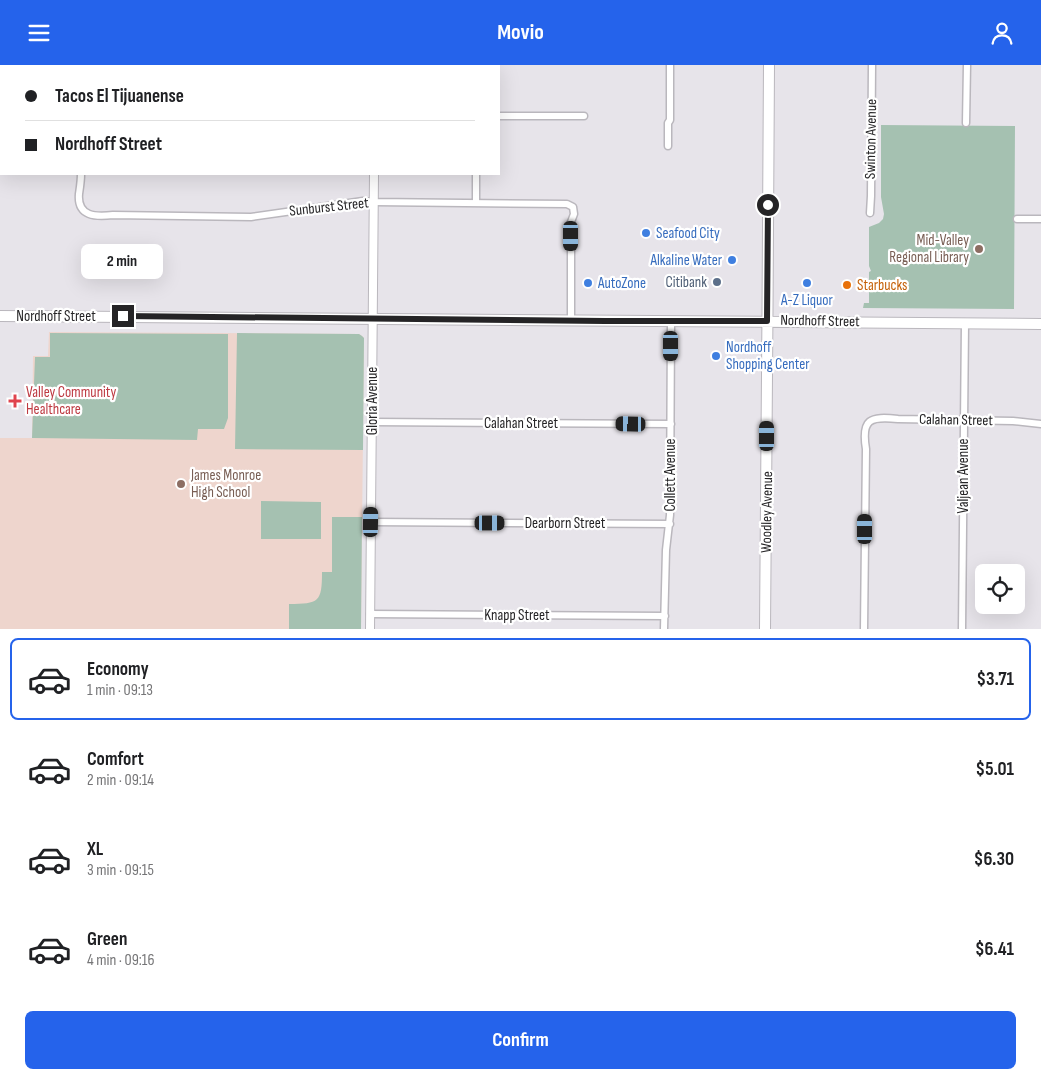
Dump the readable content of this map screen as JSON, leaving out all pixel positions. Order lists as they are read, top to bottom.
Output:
{
  "streets": {
    "main road": ["Nordhoff Street", "Woodley Avenue"],
    "street": [
      "Swinton Avenue",
      "Sunburst Street",
      "Gloria Avenue",
      "Calahan Street",
      "Collett Avenue",
      "Valjean Avenue",
      "Dearborn Street",
      "Knapp Street"
    ]
  },
  "crossings": [
    ["Sunburst Street", "Nordhoff Street"],
    ["Sunburst Street", "Gloria Avenue"],
    ["Nordhoff Street", "Gloria Avenue"],
    ["Nordhoff Street", "Collett Avenue"],
    ["Nordhoff Street", "Valjean Avenue"],
    ["Nordhoff Street", "Woodley Avenue"],
    ["Gloria Avenue", "Calahan Street"],
    ["Gloria Avenue", "Dearborn Street"],
    ["Gloria Avenue", "Knapp Street"],
    ["Calahan Street", "Collett Avenue"],
    ["Calahan Street", "Valjean Avenue"],
    ["Collett Avenue", "Dearborn Street"],
    ["Collett Avenue", "Knapp Street"]
  ],
  "places": {
    "other": [
      "Seafood City",
      "Mid-Valley Regional Library",
      "Alkaline Water",
      "Citibank",
      "AutoZone",
      "A-Z Liquor",
      "Starbucks",
      "Nordhoff Shopping Center",
      "James Monroe High School"
    ],
    "health": ["Valley Community Healthcare"]
  },
  "page": {
    "header": "Movio",
    "banner": ["Tacos El Tijuanense", "Nordhoff Street"],
    "bubble": "2 min",
    "list": [
      {
        "name": "Economy",
        "note": "1 min · 09:13",
        "value": "$3.71"
      },
      {
        "name": "Comfort",
        "note": "2 min · 09:14",
        "value": "$5.01"
      },
      {
        "name": "XL",
        "note": "3 min · 09:15",
        "value": "$6.30"
      },
      {
        "name": "Green",
        "note": "4 min · 09:16",
        "value": "$6.41"
      }
    ],
    "buttons": "Confirm"
  }
}
